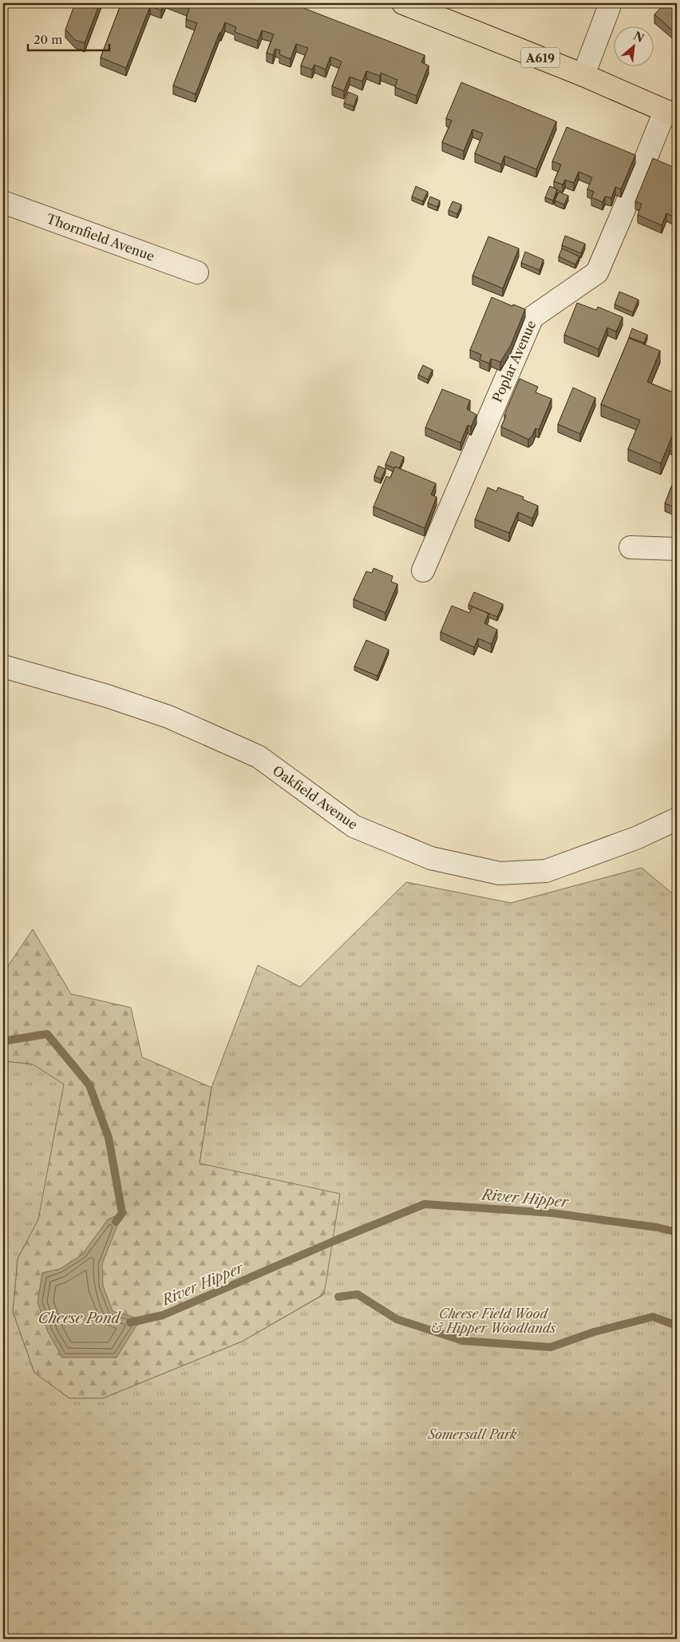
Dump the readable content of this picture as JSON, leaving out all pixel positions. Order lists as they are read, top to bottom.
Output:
{
  "streets": {
    "highway": ["A619"],
    "street": ["Thornfield Avenue", "Poplar Avenue", "Oakfield Avenue"]
  },
  "crossings": [
    ["A619", "Poplar Avenue"]
  ],
  "water": ["River Hipper", "Cheese Pond"],
  "parks": ["Cheese Field Wood & Hipper Woodlands", "Somersall Park"],
  "scale_bar": "20 m",
  "north": "top right"
}
